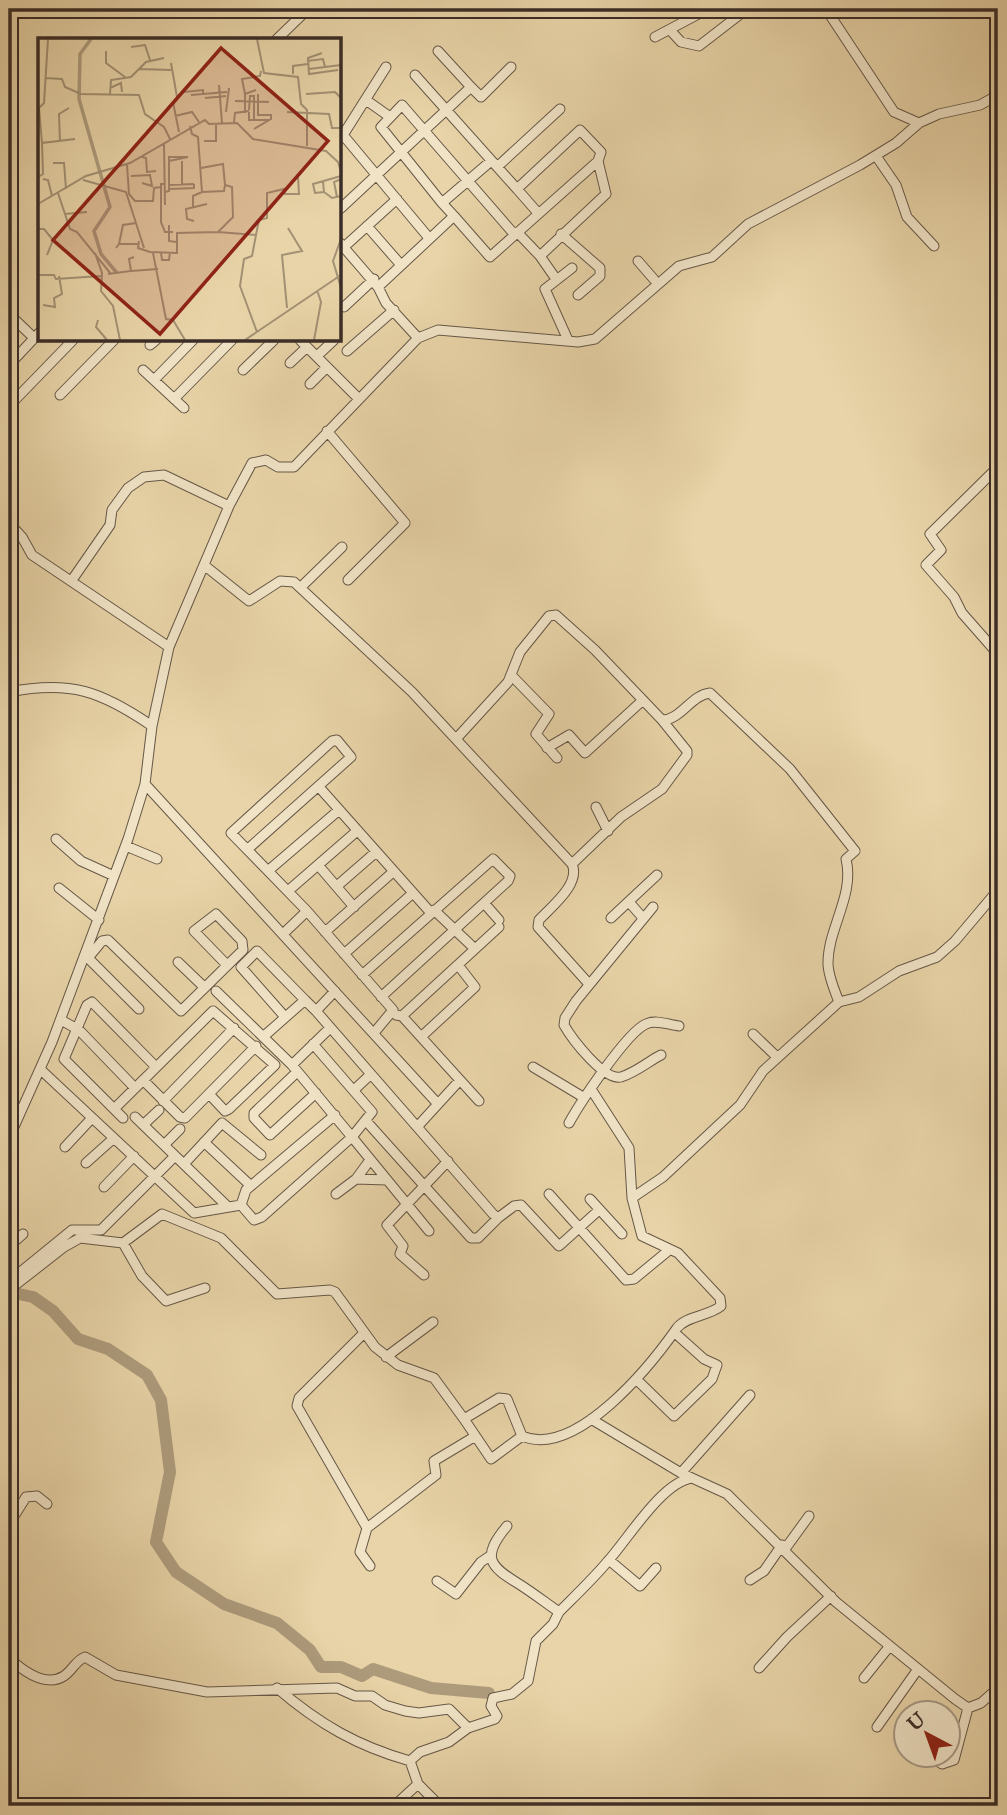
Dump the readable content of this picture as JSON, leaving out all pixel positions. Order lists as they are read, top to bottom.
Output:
{
  "north": "top left"
}
